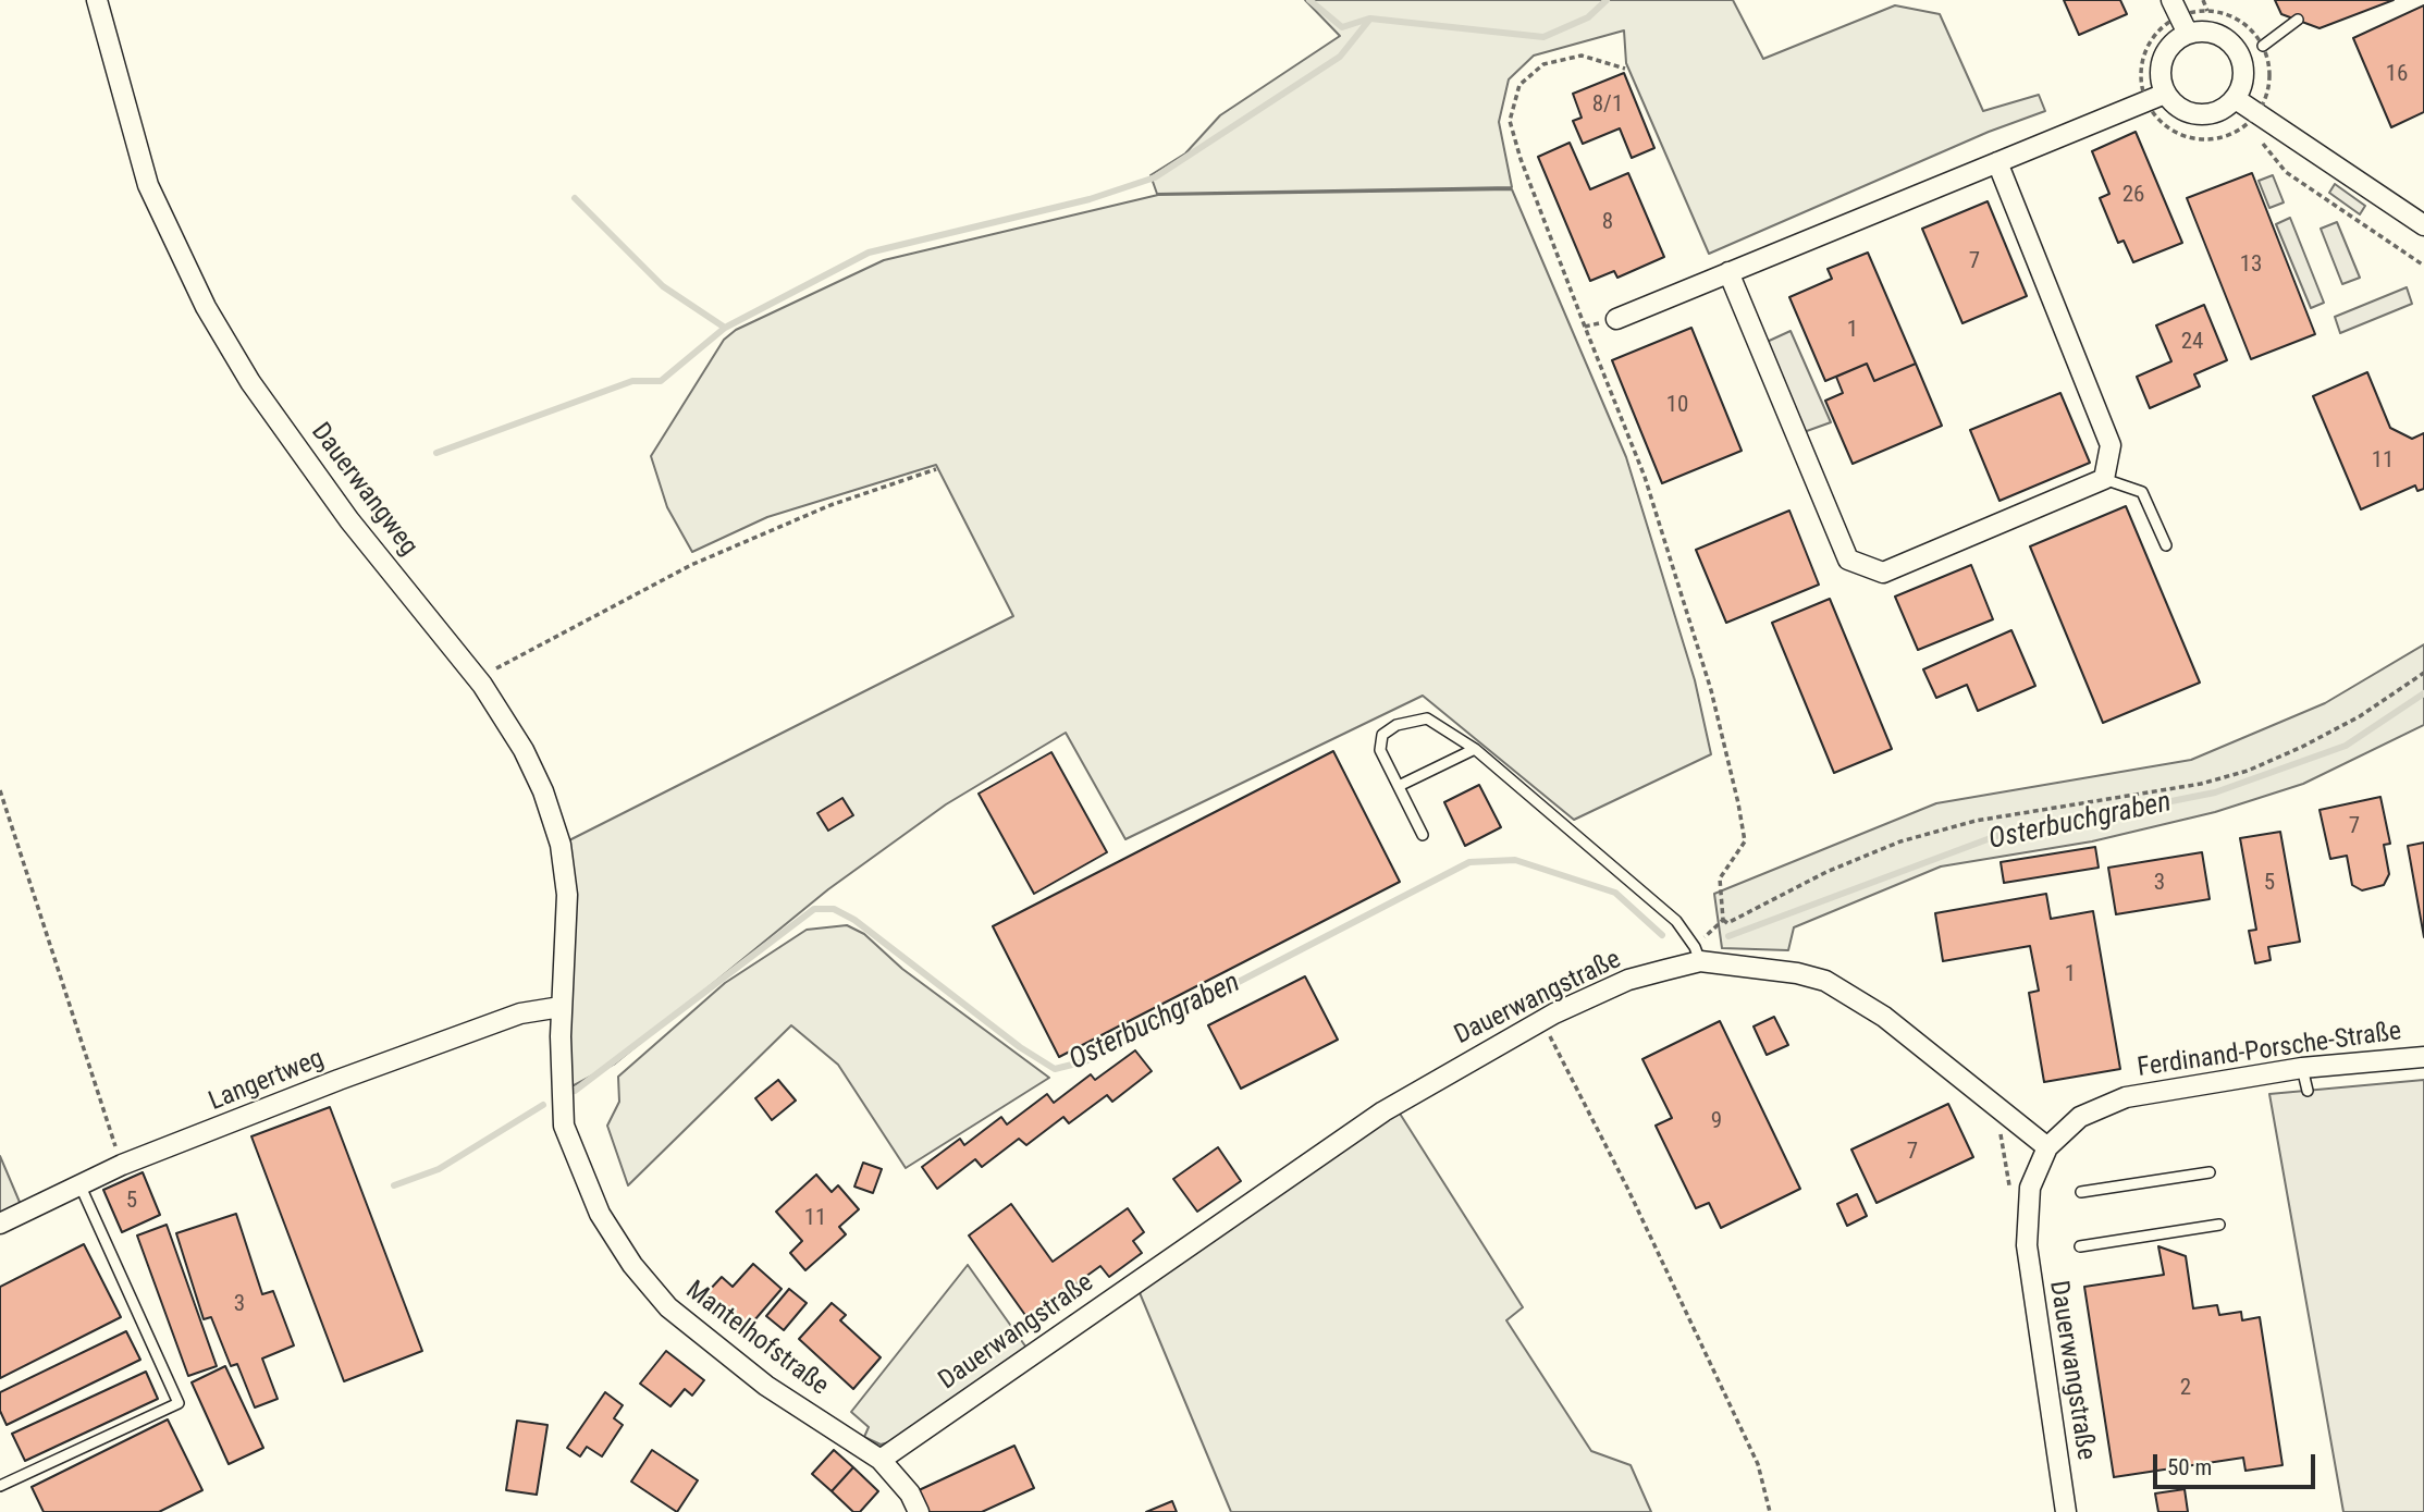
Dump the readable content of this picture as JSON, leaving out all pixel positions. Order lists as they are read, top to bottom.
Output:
{
  "streets": {
    "street": [
      "Dauerwangweg",
      "Dauerwangstraße",
      "Ferdinand-Porsche-Straße",
      "Langertweg",
      "Mantelhofstraße"
    ]
  },
  "crossings": [
    ["Dauerwangweg", "Langertweg"],
    ["Dauerwangweg", "Mantelhofstraße"],
    ["Dauerwangstraße", "Ferdinand-Porsche-Straße"],
    ["Dauerwangstraße", "Mantelhofstraße"],
    ["Langertweg", "Mantelhofstraße"]
  ],
  "water": ["Osterbuchgraben"],
  "house_numbers": [
    "16",
    "8/1",
    "26",
    "8",
    "7",
    "13",
    "1",
    "24",
    "10",
    "11",
    "7",
    "3",
    "5",
    "1",
    "9",
    "7",
    "5",
    "11",
    "3",
    "2"
  ],
  "scale_bar": "50 m"
}
